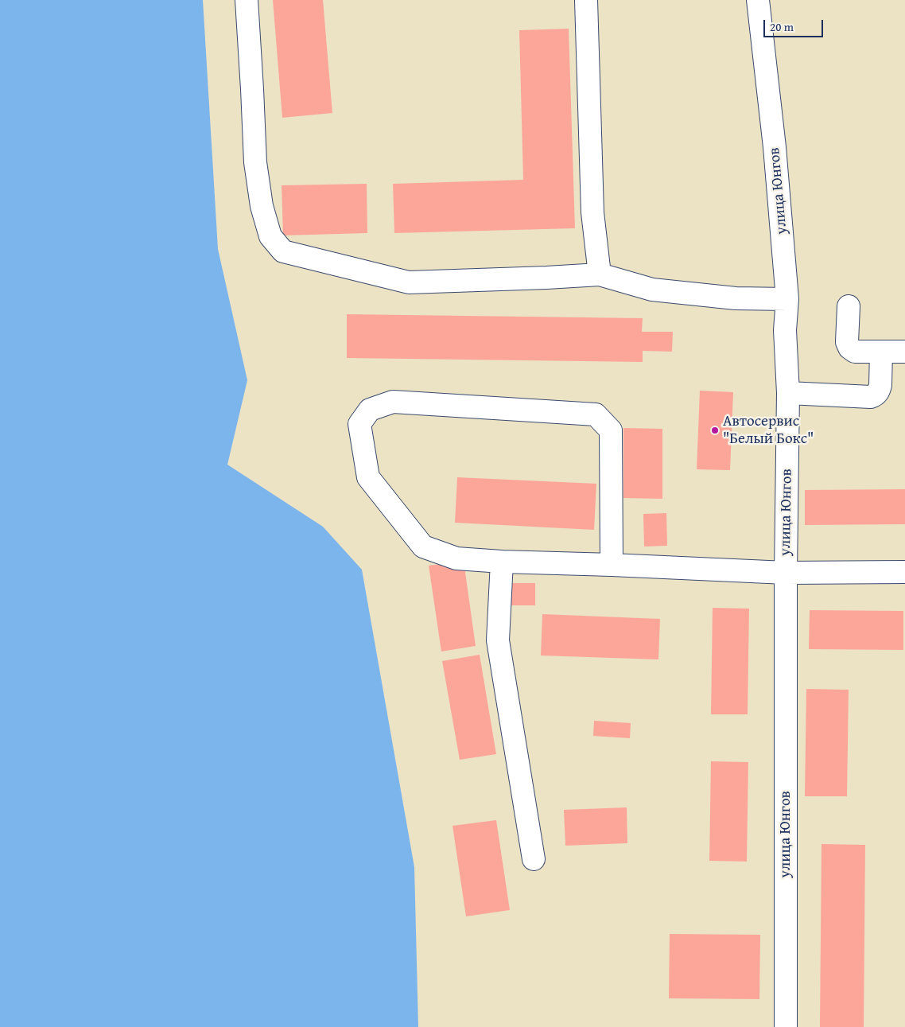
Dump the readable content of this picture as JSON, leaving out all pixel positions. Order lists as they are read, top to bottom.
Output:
{
  "streets": {
    "street": ["улица Юнгов"]
  },
  "places": ["Автосервис \"Белый Бокс\""],
  "scale_bar": "20 m"
}
